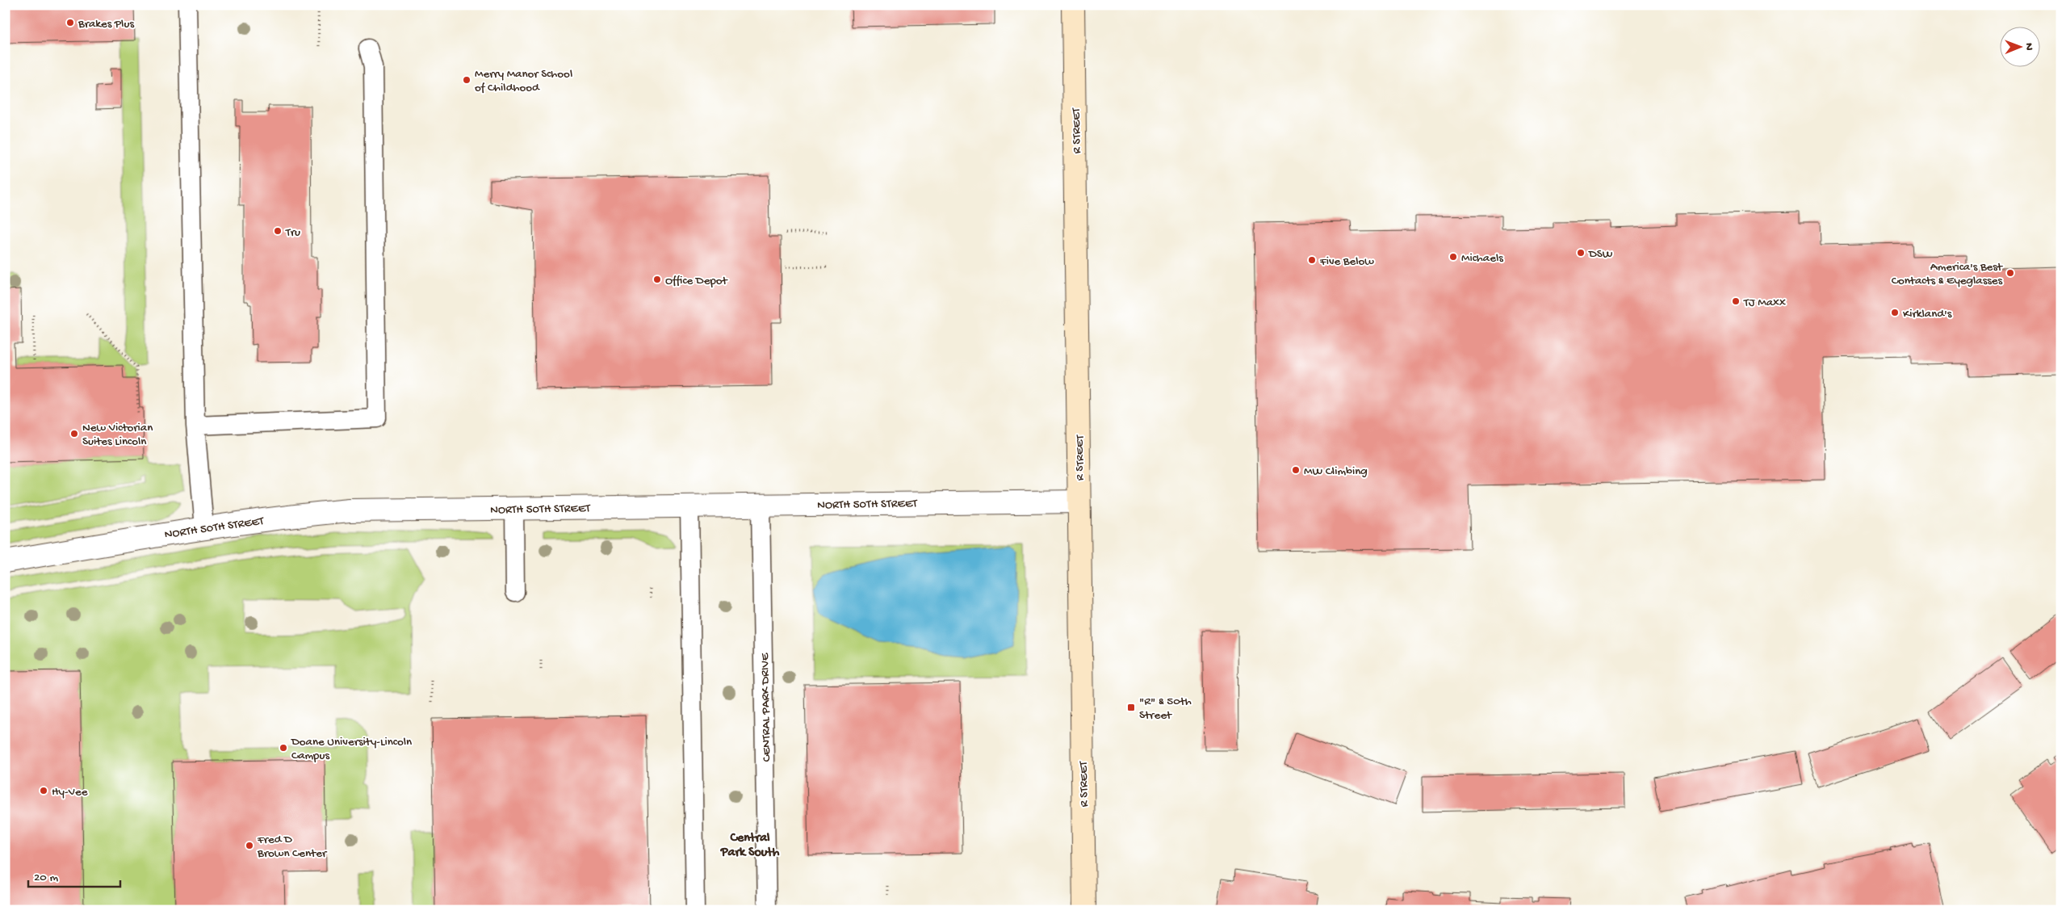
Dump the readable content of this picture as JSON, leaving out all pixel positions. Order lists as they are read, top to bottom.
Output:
{
  "streets": {
    "main road": ["R STREET"],
    "street": ["NORTH 50TH STREET"],
    "lane": ["CENTRAL PARK DRIVE"]
  },
  "crossings": [
    ["R STREET", "NORTH 50TH STREET"],
    ["NORTH 50TH STREET", "CENTRAL PARK DRIVE"]
  ],
  "districts": ["Central Park South"],
  "places": {
    "other": [
      "Brakes Plus",
      "Merry Manor School of Childhood",
      "Tru",
      "DSW",
      "Michaels",
      "Five Below",
      "America's Best Contacts & Eyeglasses",
      "Office Depot",
      "TJ Maxx",
      "Kirkland's",
      "New Victorian Suites Lincoln",
      "MW Climbing",
      "Doane University-Lincoln Campus",
      "Hy-Vee",
      "Fred D Brown Center"
    ],
    "transit": ["\"R\" & 50th Street"]
  },
  "scale_bar": "20 m",
  "north": "right"
}
